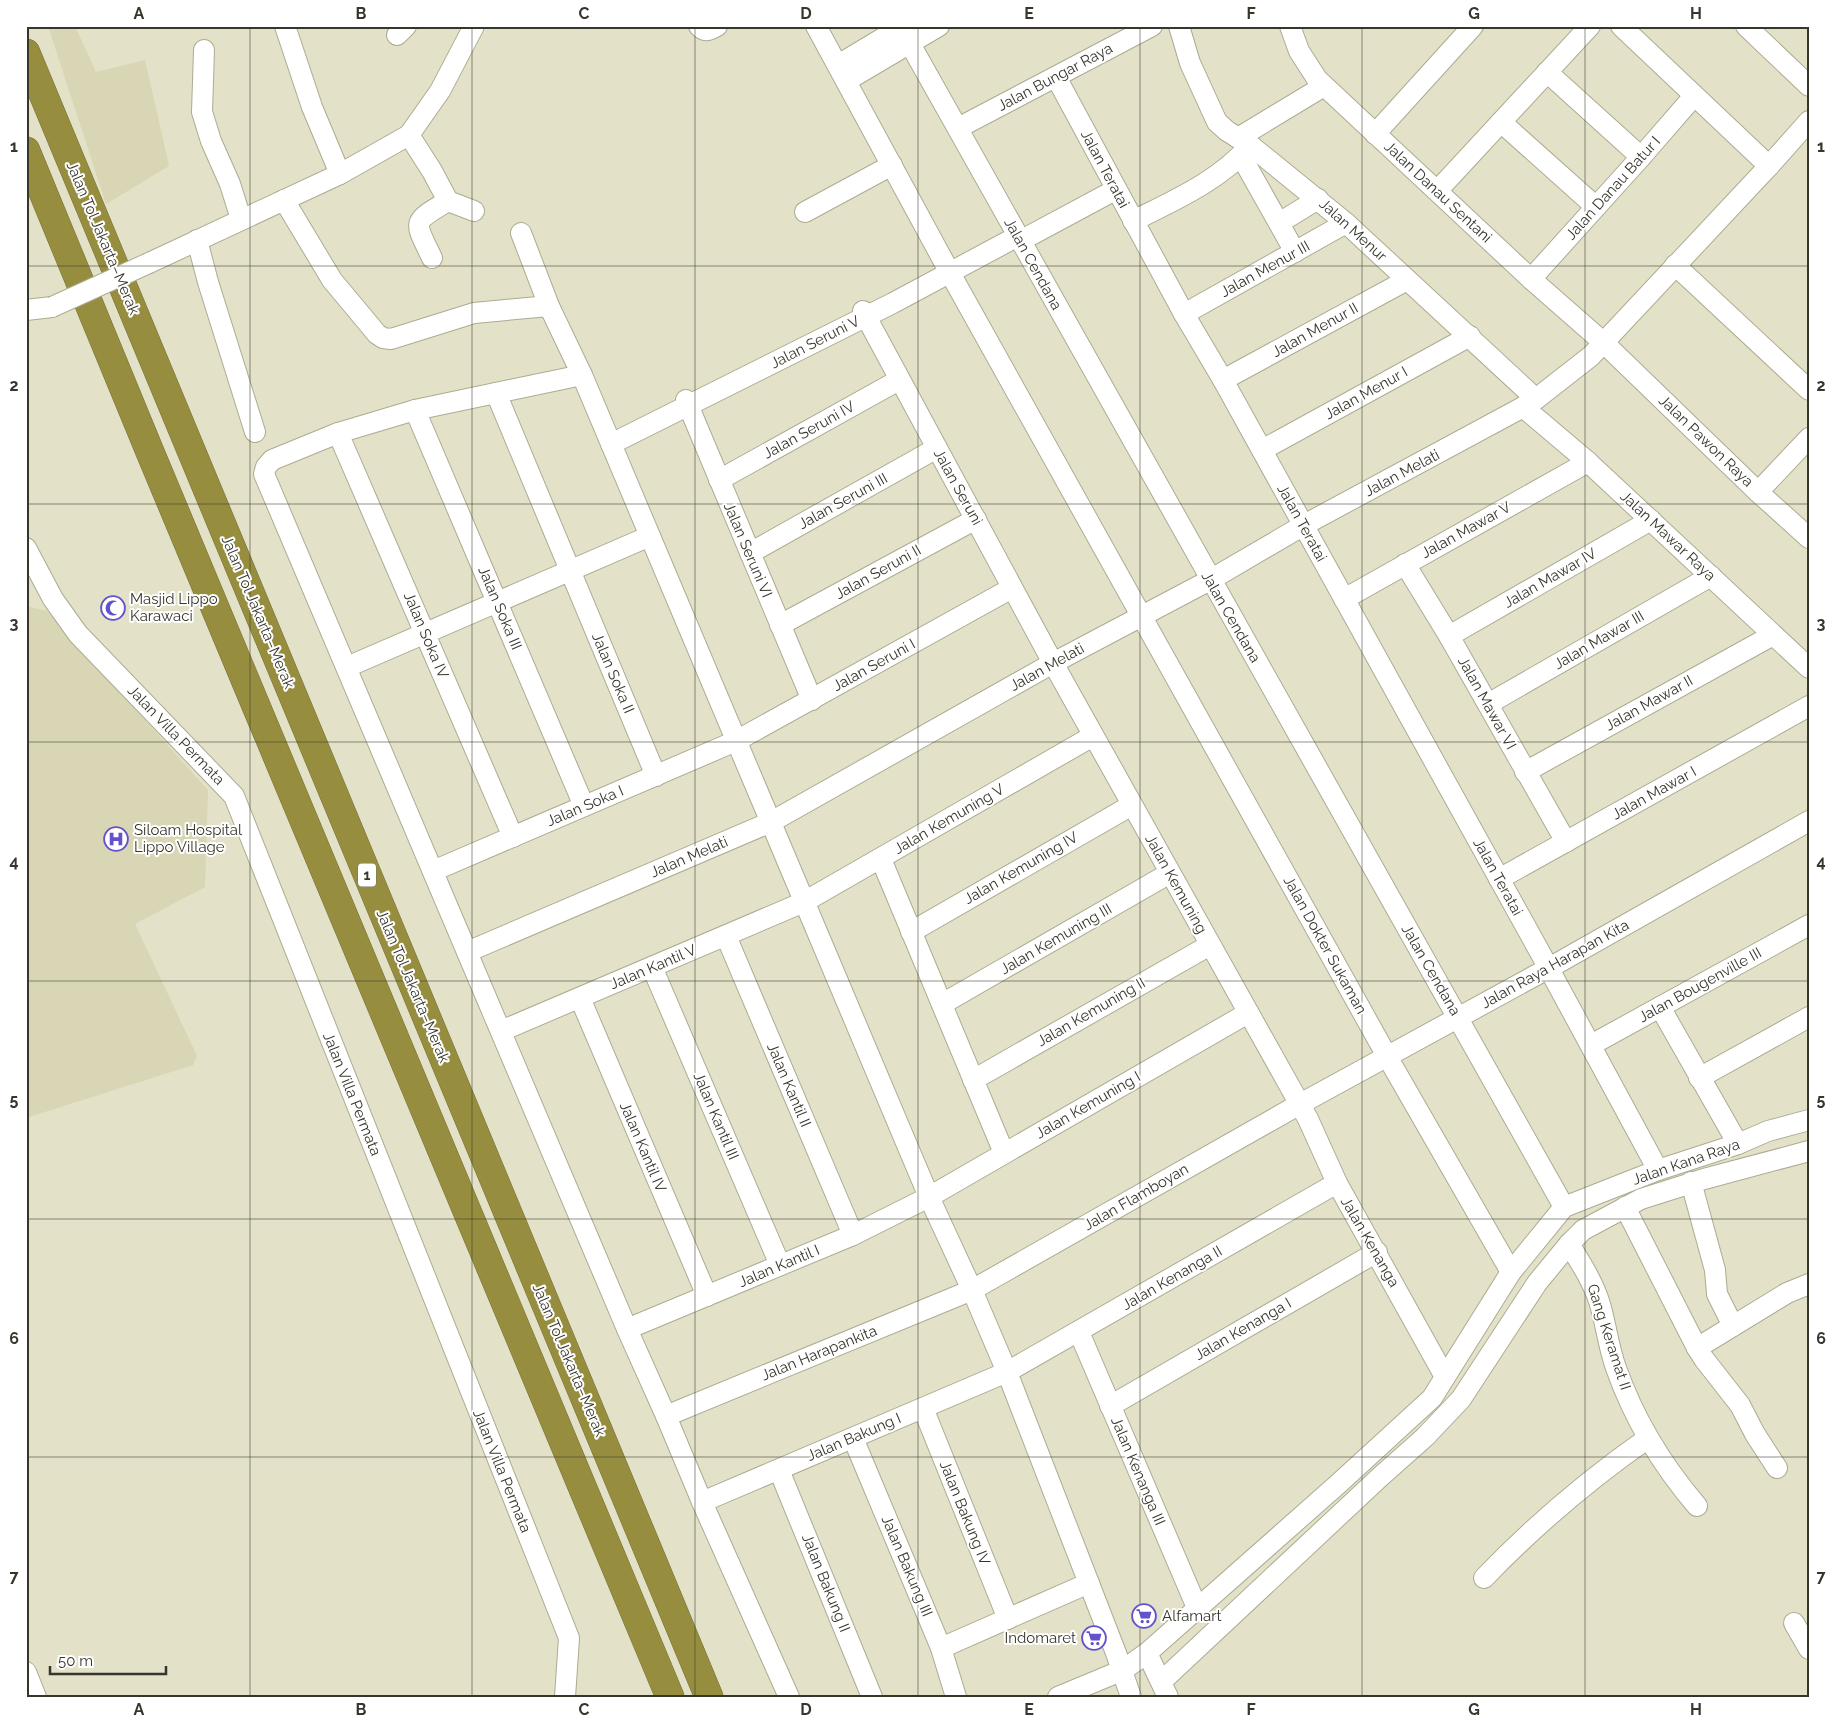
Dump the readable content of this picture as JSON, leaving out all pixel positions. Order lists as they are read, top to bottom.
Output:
{
  "streets": {
    "highway": ["Jalan Tol Jakarta–Merak", "1"],
    "street": [
      "Jalan Bungar Raya",
      "Jalan Teratai",
      "Jalan Danau Batur I",
      "Jalan Danau Sentani",
      "Jalan Menur",
      "Jalan Cendana",
      "Jalan Menur III",
      "Jalan Menur II",
      "Jalan Seruni V",
      "Jalan Menur I",
      "Jalan Seruni IV",
      "Jalan Pawon Raya",
      "Jalan Melati",
      "Jalan Seruni",
      "Jalan Seruni III",
      "Jalan Mawar V",
      "Jalan Mawar Raya",
      "Jalan Seruni VI",
      "Jalan Seruni II",
      "Jalan Mawar IV",
      "Jalan Soka III",
      "Jalan Soka IV",
      "Jalan Mawar III",
      "Jalan Seruni I",
      "Jalan Soka II",
      "Jalan Mawar VI",
      "Jalan Mawar II",
      "Jalan Villa Permata",
      "Jalan Mawar I",
      "Jalan Soka I",
      "Jalan Kemuning V",
      "Jalan Kemuning IV",
      "Jalan Kemuning",
      "Jalan Kemuning III",
      "Jalan Dokter Sukaman",
      "Jalan Raya Harapan Kita",
      "Jalan Kantil V",
      "Jalan Bougenville III",
      "Jalan Kemuning II",
      "Jalan Kantil II",
      "Jalan Kemuning I",
      "Jalan Kantil III",
      "Jalan Kantil IV",
      "Jalan Kana Raya",
      "Jalan Flamboyan",
      "Jalan Kenanga",
      "Jalan Kantil I",
      "Jalan Kenanga II",
      "Jalan Kenanga I",
      "Gang Keramat II",
      "Jalan Harapankita",
      "Jalan Bakung I",
      "Jalan Kenanga III",
      "Jalan Bakung IV",
      "Jalan Bakung III",
      "Jalan Bakung II"
    ]
  },
  "crossings": [
    ["Jalan Bungar Raya", "Jalan Teratai"],
    ["Jalan Bungar Raya", "Jalan Cendana"],
    ["Jalan Teratai", "Jalan Menur III"],
    ["Jalan Teratai", "Jalan Menur II"],
    ["Jalan Teratai", "Jalan Seruni V"],
    ["Jalan Teratai", "Jalan Menur I"],
    ["Jalan Teratai", "Jalan Melati"],
    ["Jalan Teratai", "Jalan Mawar V"],
    ["Jalan Teratai", "Jalan Mawar I"],
    ["Jalan Teratai", "Jalan Raya Harapan Kita"],
    ["Jalan Teratai", "Jalan Bougenville III"],
    ["Jalan Teratai", "Jalan Kana Raya"],
    ["Jalan Danau Batur I", "Jalan Danau Sentani"],
    ["Jalan Danau Sentani", "Jalan Pawon Raya"],
    ["Jalan Danau Sentani", "Jalan Melati"],
    ["Jalan Menur", "Jalan Menur III"],
    ["Jalan Menur", "Jalan Menur II"],
    ["Jalan Menur", "Jalan Menur I"],
    ["Jalan Menur", "Jalan Melati"],
    ["Jalan Menur", "Jalan Mawar Raya"],
    ["Jalan Cendana", "Jalan Seruni V"],
    ["Jalan Cendana", "Jalan Melati"],
    ["Jalan Cendana", "Jalan Raya Harapan Kita"],
    ["Jalan Cendana", "Jalan Kana Raya"],
    ["Jalan Seruni V", "Jalan Seruni"],
    ["Jalan Seruni V", "Jalan Seruni VI"],
    ["Jalan Seruni IV", "Jalan Seruni"],
    ["Jalan Seruni IV", "Jalan Seruni VI"],
    ["Jalan Pawon Raya", "Jalan Melati"],
    ["Jalan Melati", "Jalan Seruni"],
    ["Jalan Melati", "Jalan Mawar Raya"],
    ["Jalan Melati", "Jalan Kemuning"],
    ["Jalan Melati", "Jalan Dokter Sukaman"],
    ["Jalan Seruni", "Jalan Seruni III"],
    ["Jalan Seruni", "Jalan Seruni II"],
    ["Jalan Seruni", "Jalan Seruni I"],
    ["Jalan Seruni", "Jalan Kemuning"],
    ["Jalan Seruni III", "Jalan Seruni VI"],
    ["Jalan Mawar V", "Jalan Mawar Raya"],
    ["Jalan Mawar V", "Jalan Mawar VI"],
    ["Jalan Mawar Raya", "Jalan Mawar IV"],
    ["Jalan Mawar Raya", "Jalan Mawar III"],
    ["Jalan Mawar Raya", "Jalan Mawar II"],
    ["Jalan Seruni VI", "Jalan Seruni II"],
    ["Jalan Seruni VI", "Jalan Seruni I"],
    ["Jalan Mawar IV", "Jalan Mawar VI"],
    ["Jalan Soka III", "Jalan Soka I"],
    ["Jalan Soka IV", "Jalan Soka I"],
    ["Jalan Mawar III", "Jalan Mawar VI"],
    ["Jalan Seruni I", "Jalan Soka I"],
    ["Jalan Soka II", "Jalan Soka I"],
    ["Jalan Mawar VI", "Jalan Mawar II"],
    ["Jalan Mawar VI", "Jalan Mawar I"],
    ["Jalan Kemuning V", "Jalan Kemuning"],
    ["Jalan Kemuning V", "Jalan Kantil V"],
    ["Jalan Kemuning IV", "Jalan Kemuning"],
    ["Jalan Kemuning", "Jalan Kemuning III"],
    ["Jalan Kemuning", "Jalan Raya Harapan Kita"],
    ["Jalan Kemuning", "Jalan Kemuning II"],
    ["Jalan Kemuning", "Jalan Kemuning I"],
    ["Jalan Kemuning", "Jalan Flamboyan"],
    ["Jalan Kemuning", "Jalan Kenanga"],
    ["Jalan Dokter Sukaman", "Jalan Raya Harapan Kita"],
    ["Jalan Raya Harapan Kita", "Jalan Flamboyan"],
    ["Jalan Raya Harapan Kita", "Jalan Kenanga"],
    ["Jalan Kantil V", "Jalan Kantil II"],
    ["Jalan Kantil V", "Jalan Kantil III"],
    ["Jalan Kantil V", "Jalan Kantil IV"],
    ["Jalan Kantil II", "Jalan Kantil I"],
    ["Jalan Kemuning I", "Jalan Kantil I"],
    ["Jalan Kantil III", "Jalan Kantil I"],
    ["Jalan Kantil IV", "Jalan Kantil I"],
    ["Jalan Flamboyan", "Jalan Kenanga"],
    ["Jalan Flamboyan", "Jalan Harapankita"],
    ["Jalan Kenanga", "Jalan Kenanga II"],
    ["Jalan Kenanga", "Jalan Kenanga I"],
    ["Jalan Kenanga II", "Jalan Bakung I"],
    ["Jalan Kenanga II", "Jalan Kenanga III"],
    ["Jalan Kenanga I", "Jalan Kenanga III"],
    ["Jalan Bakung I", "Jalan Bakung IV"],
    ["Jalan Bakung I", "Jalan Bakung III"],
    ["Jalan Bakung I", "Jalan Bakung II"]
  ],
  "places": {
    "mosque": ["Masjid Lippo Karawaci"],
    "hospital": ["Siloam Hospital Lippo Village"],
    "supermarket": ["Alfamart", "Indomaret"]
  },
  "scale_bar": "50 m",
  "grid": {
    "columns": [
      "A",
      "B",
      "C",
      "D",
      "E",
      "F",
      "G",
      "H"
    ],
    "rows": [
      "1",
      "2",
      "3",
      "4",
      "5",
      "6",
      "7"
    ]
  }
}
